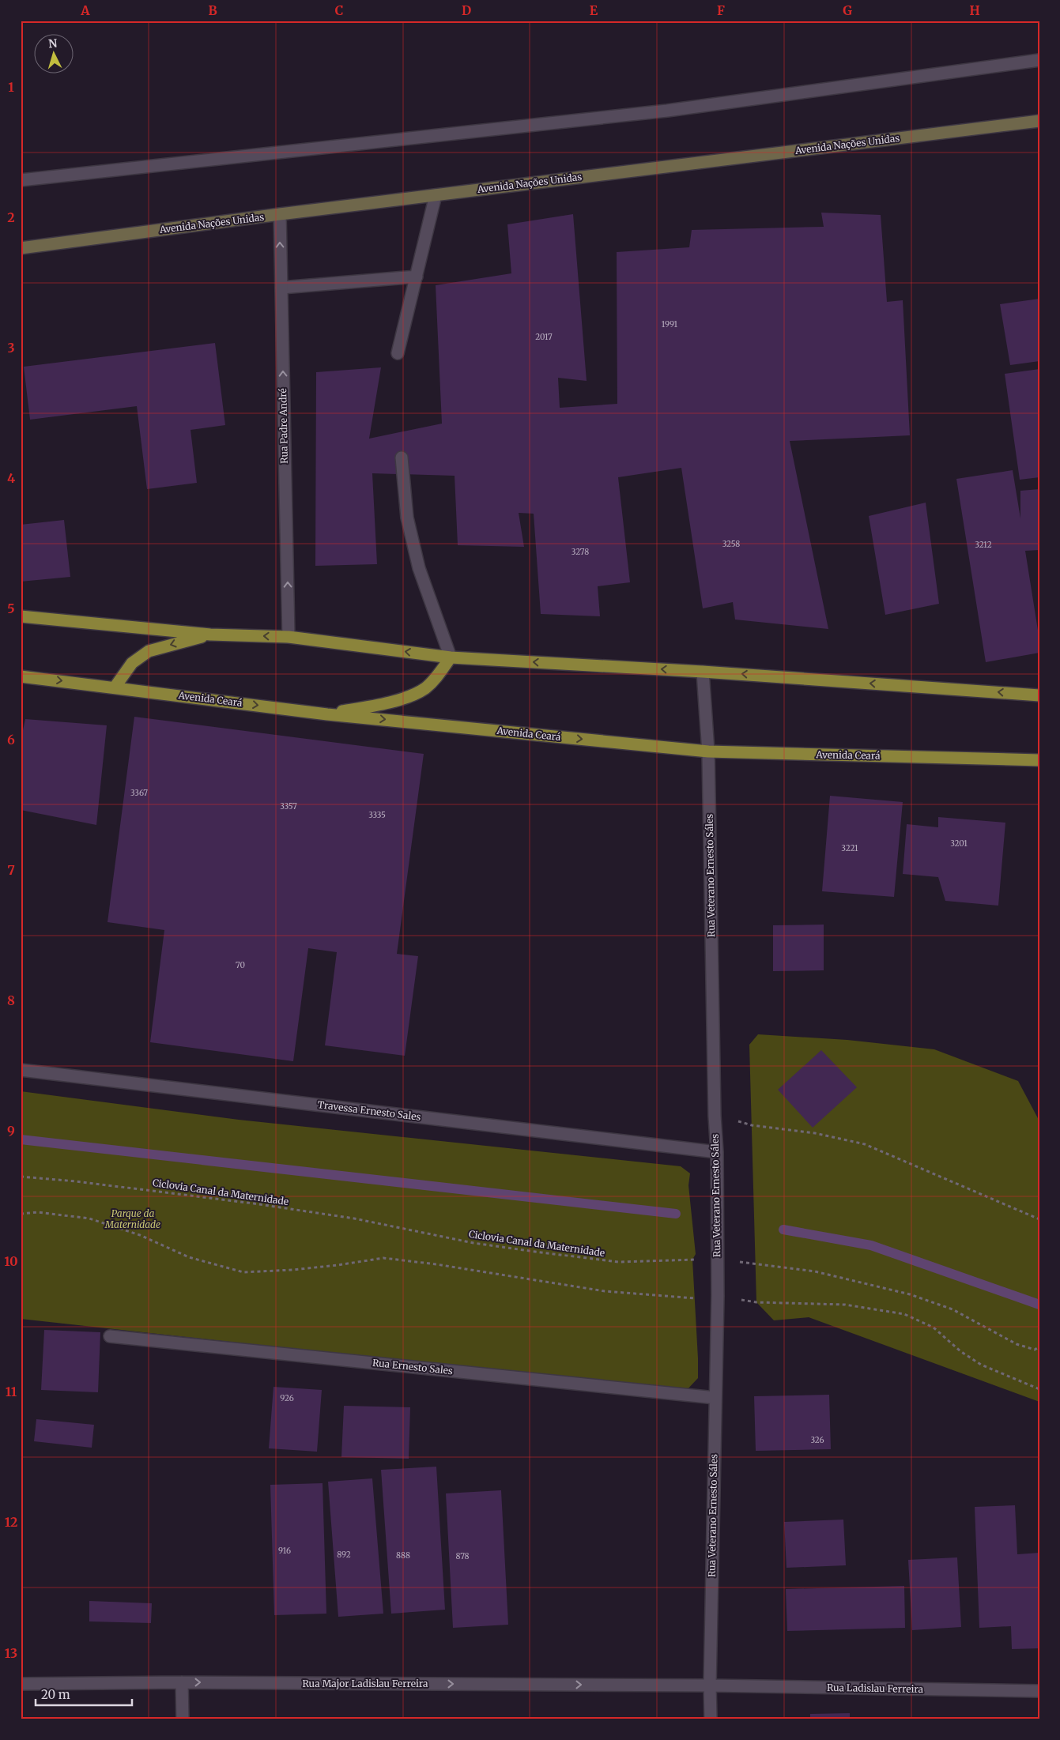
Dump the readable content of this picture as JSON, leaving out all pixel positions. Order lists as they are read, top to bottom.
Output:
{
  "streets": {
    "main road": ["Avenida Ceará"],
    "street": [
      "Avenida Nações Unidas",
      "Rua Padre André",
      "Rua Veterano Ernesto Sáles",
      "Travessa Ernesto Sales",
      "Rua Ernesto Sales",
      "Rua Major Ladislau Ferreira",
      "Rua Ladislau Ferreira"
    ],
    "path": ["Ciclovia Canal da Maternidade"]
  },
  "crossings": [
    ["Avenida Nações Unidas", "Rua Padre André"],
    ["Avenida Ceará", "Rua Veterano Ernesto Sáles"],
    ["Rua Veterano Ernesto Sáles", "Travessa Ernesto Sales"],
    ["Rua Veterano Ernesto Sáles", "Ciclovia Canal da Maternidade"],
    ["Rua Veterano Ernesto Sáles", "Rua Ernesto Sales"],
    ["Rua Veterano Ernesto Sáles", "Rua Major Ladislau Ferreira"],
    ["Rua Veterano Ernesto Sáles", "Rua Ladislau Ferreira"],
    ["Rua Major Ladislau Ferreira", "Rua Ladislau Ferreira"]
  ],
  "one_way": ["Rua Padre André", "Rua Major Ladislau Ferreira"],
  "parks": ["Parque da Maternidade"],
  "house_numbers": [
    "1991",
    "2017",
    "3258",
    "3212",
    "3278",
    "3367",
    "3357",
    "3335",
    "3201",
    "3221",
    "70",
    "926",
    "326",
    "916",
    "892",
    "888",
    "878"
  ],
  "scale_bar": "20 m",
  "north": "top",
  "grid": {
    "columns": [
      "A",
      "B",
      "C",
      "D",
      "E",
      "F",
      "G",
      "H"
    ],
    "rows": [
      "1",
      "2",
      "3",
      "4",
      "5",
      "6",
      "7",
      "8",
      "9",
      "10",
      "11",
      "12",
      "13"
    ]
  }
}
